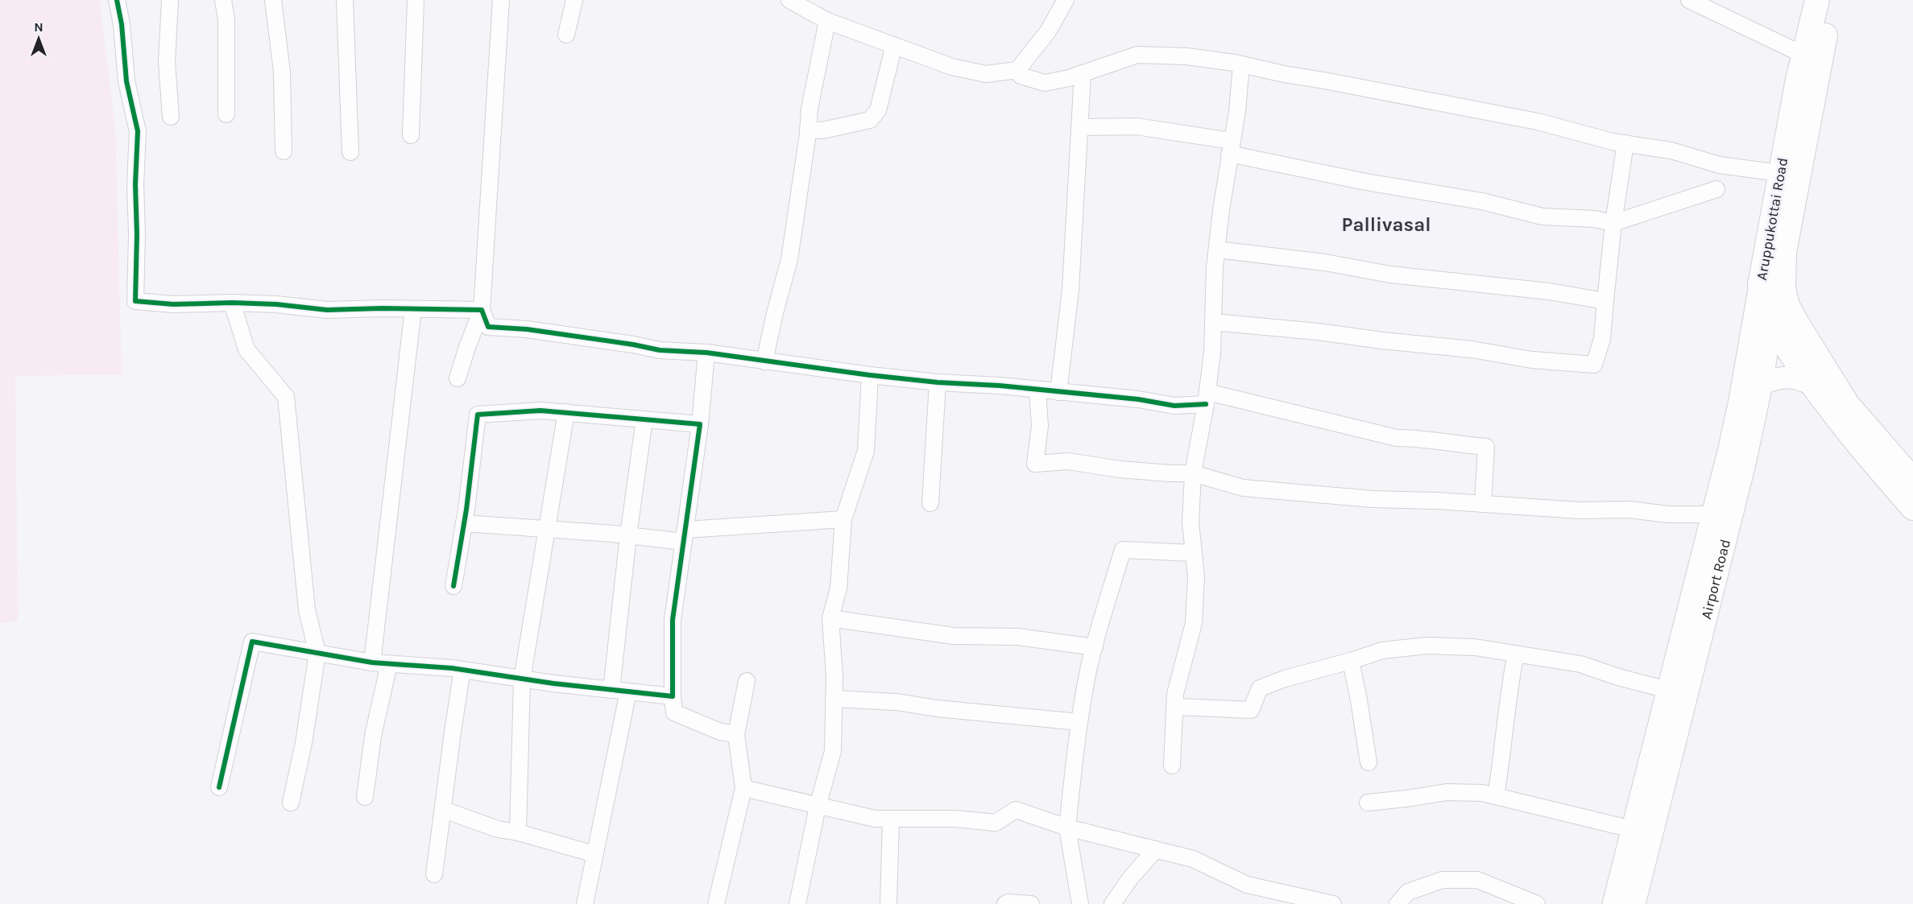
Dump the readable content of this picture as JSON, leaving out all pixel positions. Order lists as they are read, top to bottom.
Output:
{
  "streets": {
    "main road": ["Aruppukottai Road", "Airport Road"]
  },
  "crossings": [
    ["Aruppukottai Road", "Airport Road"]
  ],
  "districts": ["Pallivasal"],
  "north": "top"
}
